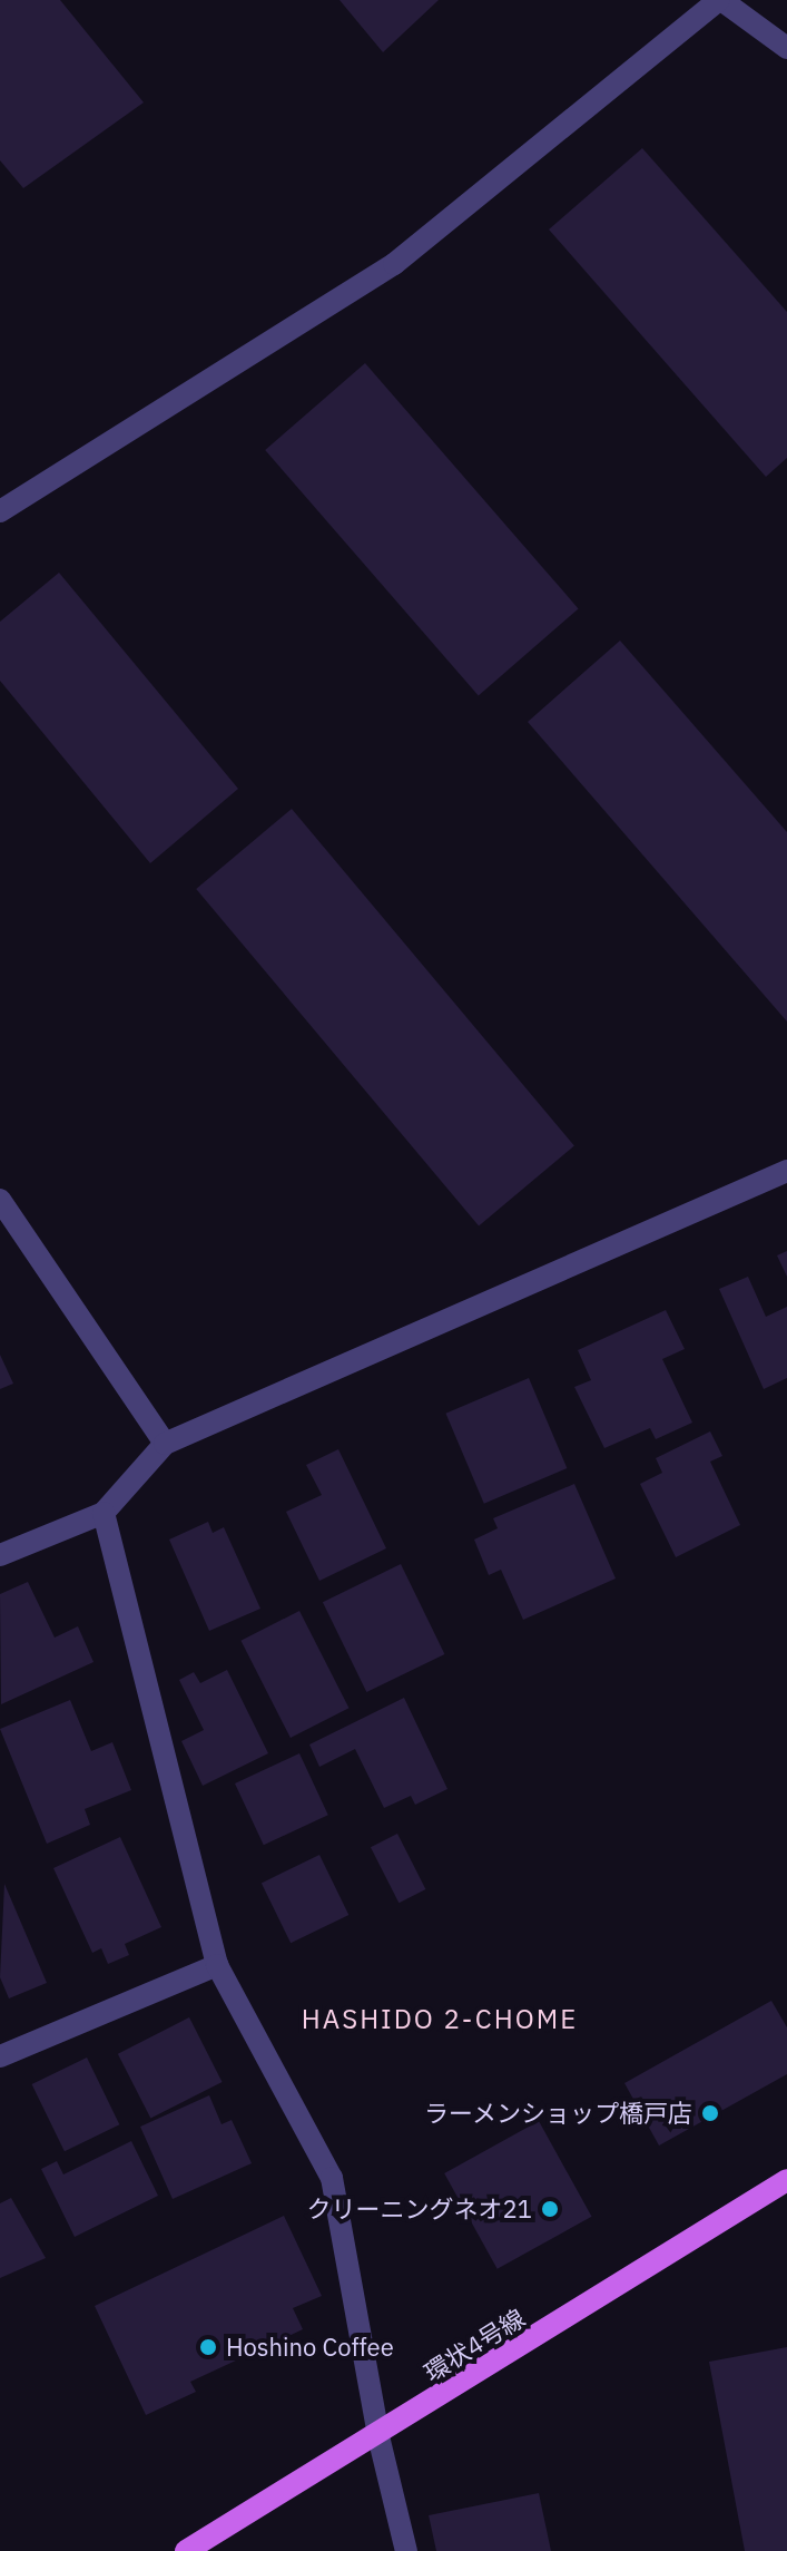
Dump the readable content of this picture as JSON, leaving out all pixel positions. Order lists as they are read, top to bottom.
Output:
{
  "streets": {
    "main road": ["環状4号線"]
  },
  "districts": ["HASHIDO 2-CHOME"],
  "places": ["ラーメンショップ橋戸店", "クリーニングネオ21", "Hoshino Coffee"]
}
